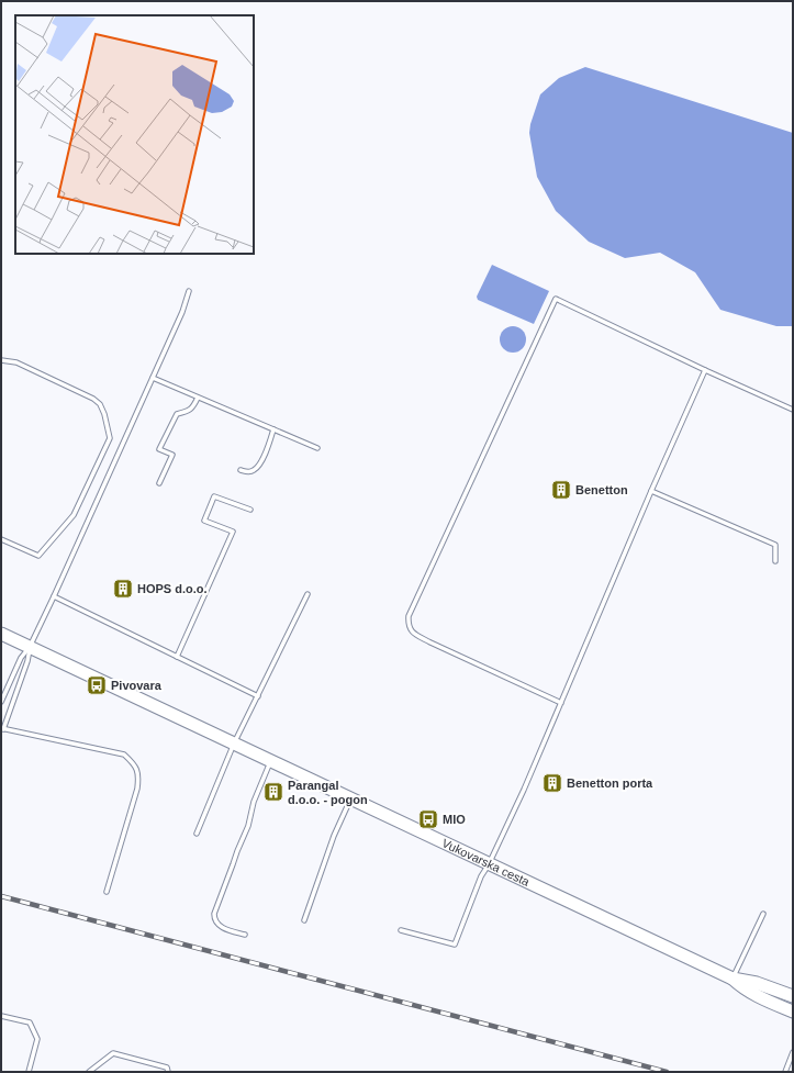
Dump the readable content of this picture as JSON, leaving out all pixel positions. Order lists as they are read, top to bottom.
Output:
{
  "streets": {
    "main road": ["Vukovarska cesta"]
  },
  "places": {
    "building": [
      "Benetton",
      "HOPS d.o.o.",
      "Benetton porta",
      "Parangal d.o.o. - pogon"
    ],
    "bus stop": ["Pivovara", "MIO"]
  }
}
